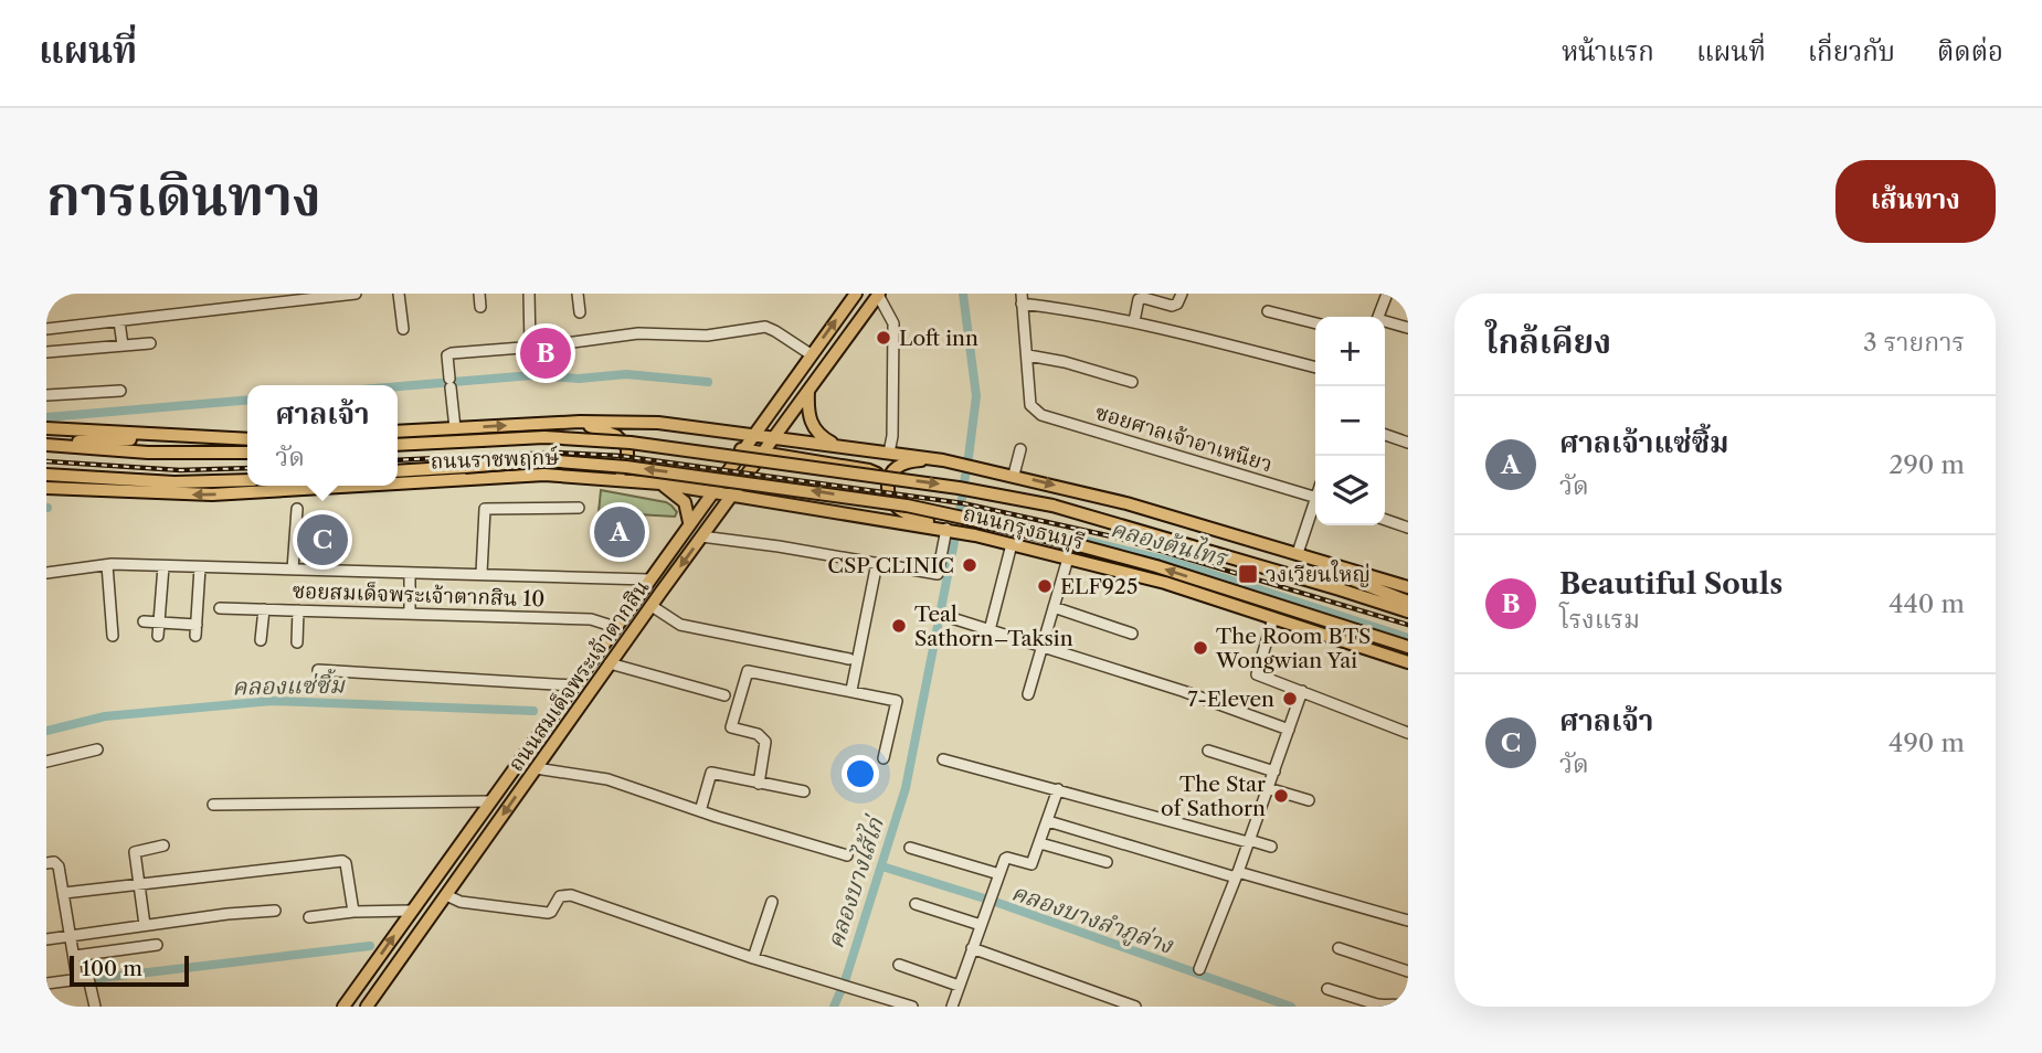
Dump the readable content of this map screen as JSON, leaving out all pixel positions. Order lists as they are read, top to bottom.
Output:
{
  "streets": {
    "main road": ["ถนนราชพฤกษ์", "ถนนกรุงธนบุรี", "ถนนสมเด็จพระเจ้าตากสิน"],
    "street": ["ซอยศาลเจ้าอาเหนียว", "ซอยสมเด็จพระเจ้าตากสิน 10"]
  },
  "crossings": [
    ["ถนนราชพฤกษ์", "ถนนกรุงธนบุรี"],
    ["ถนนราชพฤกษ์", "ถนนสมเด็จพระเจ้าตากสิน"],
    ["ถนนกรุงธนบุรี", "ถนนสมเด็จพระเจ้าตากสิน"],
    ["ซอยสมเด็จพระเจ้าตากสิน 10", "ถนนสมเด็จพระเจ้าตากสิน"]
  ],
  "water": [
    "คลองต้นไทร",
    "คลองแซ่ซิ้ม",
    "คลองบางไส้ไก่",
    "คลองบางลำภูล่าง"
  ],
  "places": {
    "other": [
      "Loft inn",
      "CSP CLINIC",
      "ELF925",
      "Teal Sathorn–Taksin",
      "The Room BTS Wongwian Yai",
      "7-Eleven",
      "The Star of Sathorn"
    ],
    "transit": ["วงเวียนใหญ่"]
  },
  "scale_bar": "100 m",
  "page": {
    "header": "แผนที่",
    "nav": [
      "หน้าแรก",
      "แผนที่",
      "เกี่ยวกับ",
      "ติดต่อ"
    ],
    "title": "การเดินทาง",
    "buttons": "เส้นทาง",
    "heading": ["ใกล้เคียง", "3 รายการ"],
    "map_buttons": ["+", "−"],
    "pins": ["B", "A", "C"],
    "popup": ["ศาลเจ้า", "วัด"],
    "list": [
      {
        "mark": "A",
        "name": "ศาลเจ้าแซ่ซิ้ม",
        "note": "วัด",
        "value": "290 m"
      },
      {
        "mark": "B",
        "name": "Beautiful Souls",
        "note": "โรงแรม",
        "value": "440 m"
      },
      {
        "mark": "C",
        "name": "ศาลเจ้า",
        "note": "วัด",
        "value": "490 m"
      }
    ],
    "scale": "100 m"
  }
}
